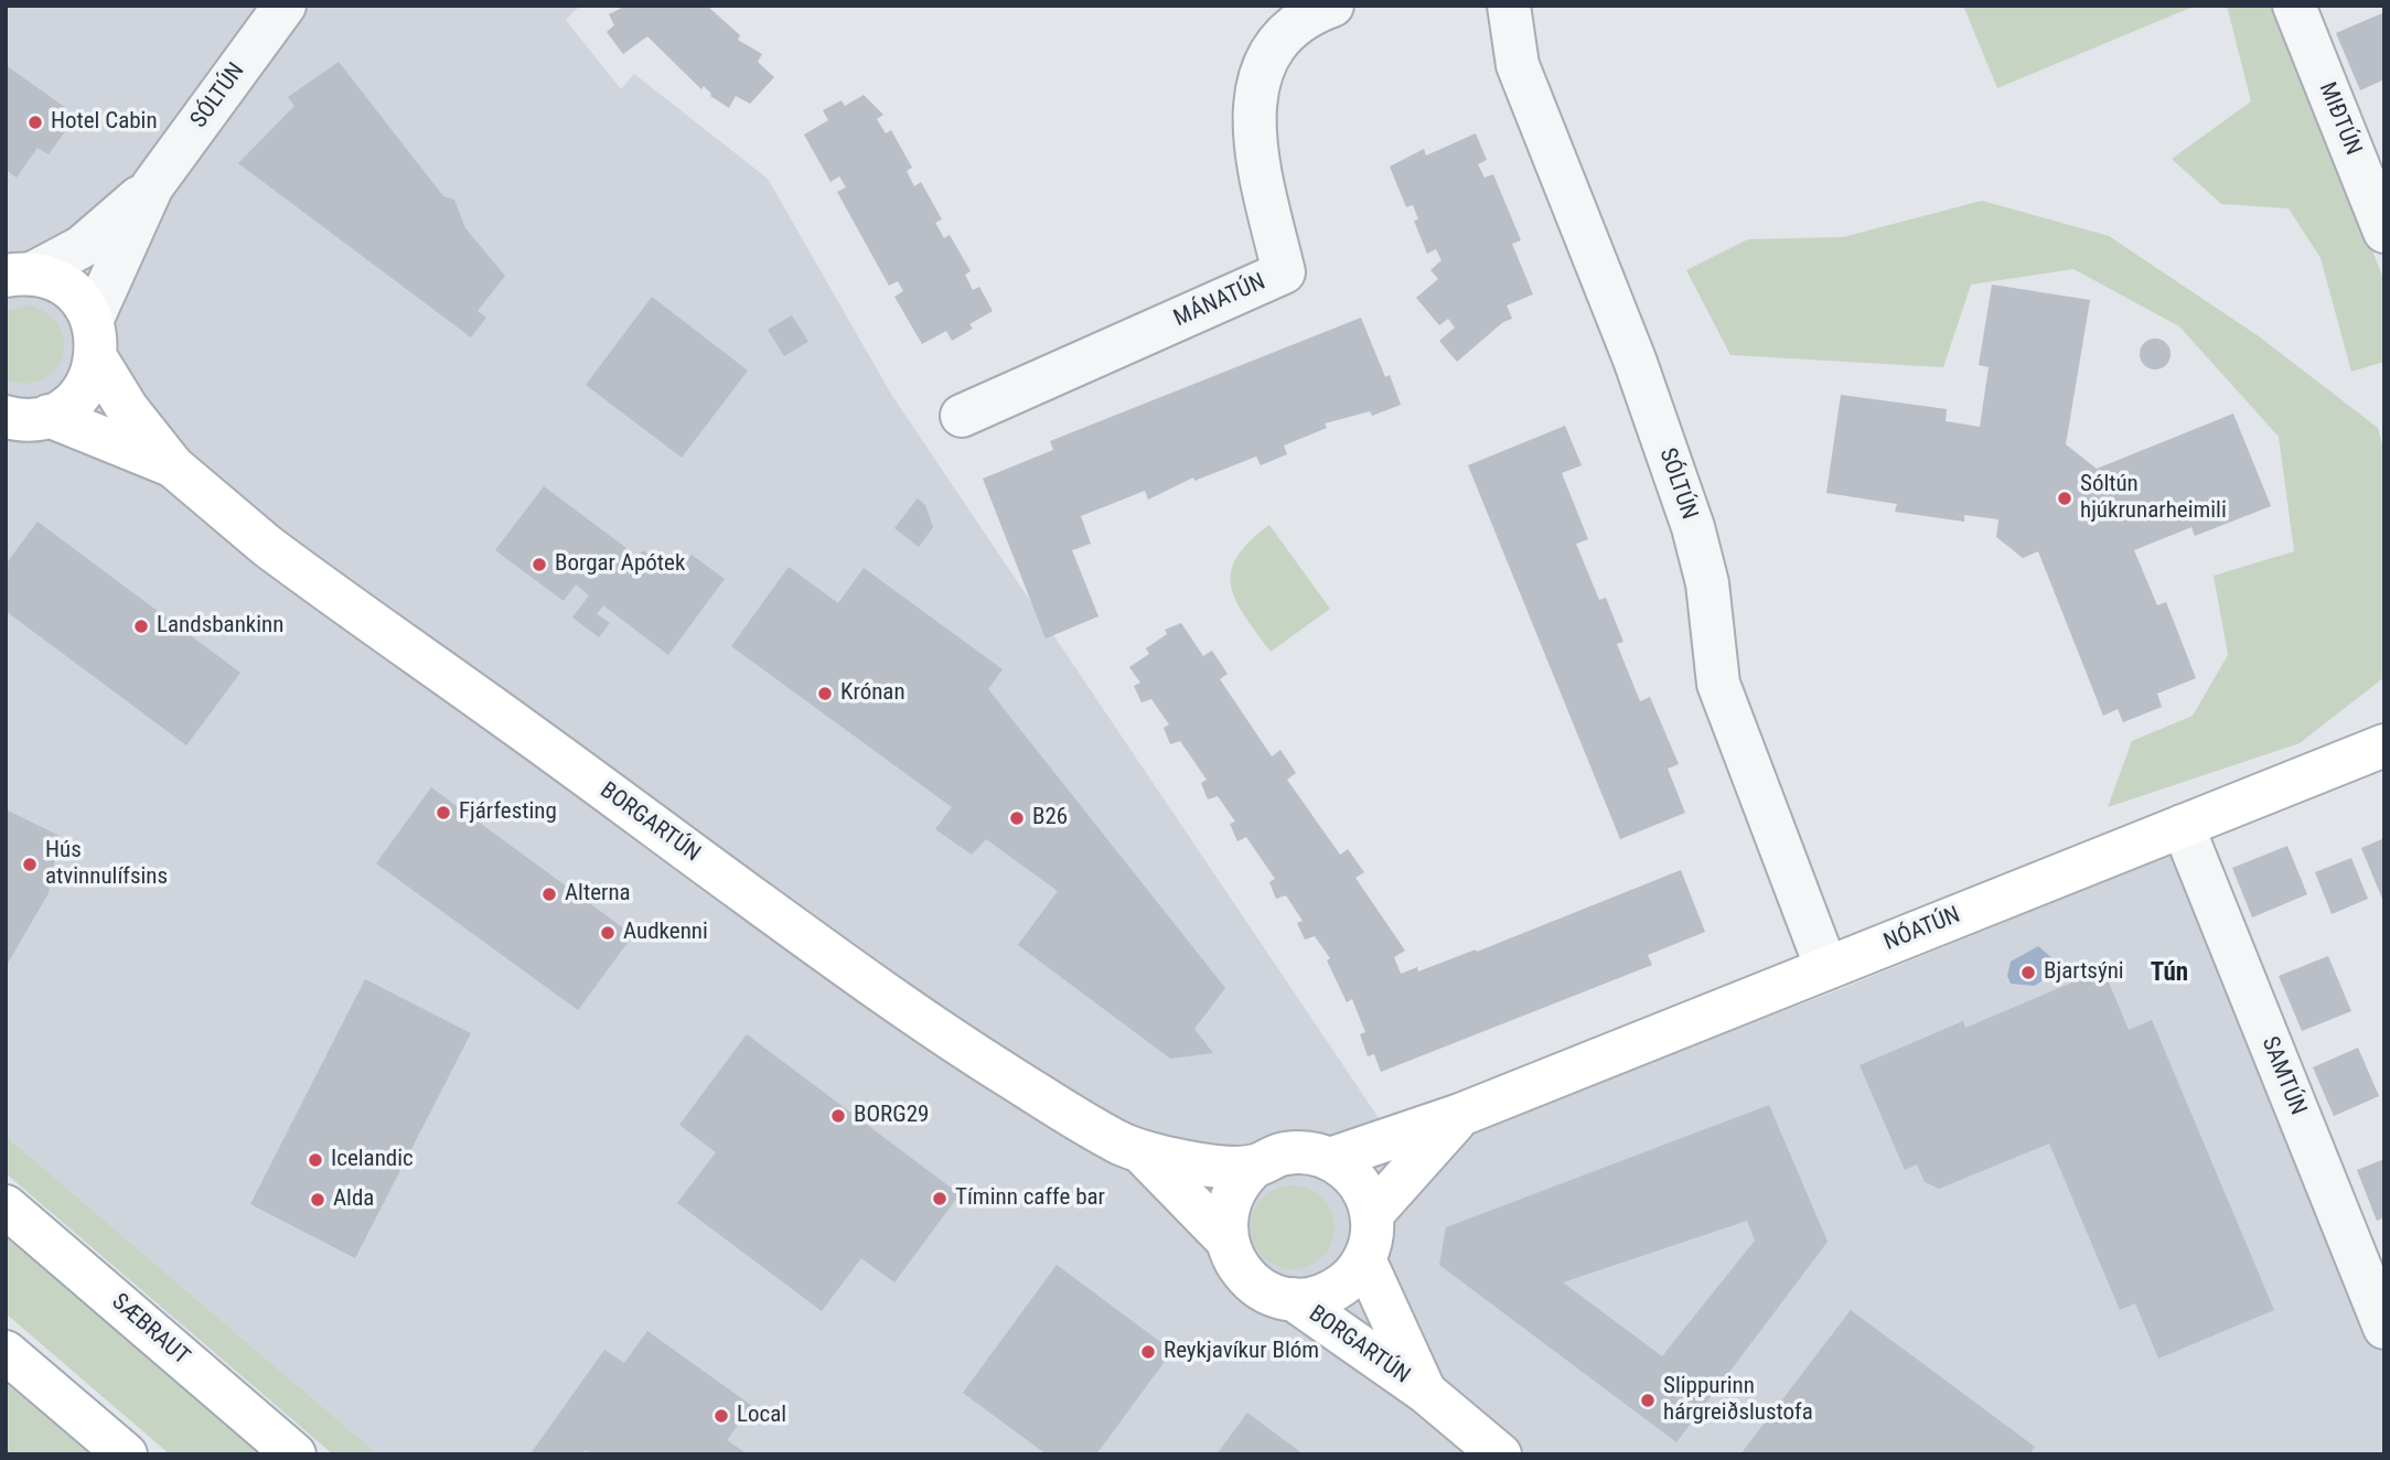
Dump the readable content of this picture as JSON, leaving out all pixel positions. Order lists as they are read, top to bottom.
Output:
{
  "streets": {
    "street": [
      "SÓLTÚN",
      "MIÐTÚN",
      "MÁNATÚN",
      "BORGARTÚN",
      "NÓATÚN",
      "SAMTÚN",
      "SÆBRAUT"
    ]
  },
  "crossings": [
    ["SÓLTÚN", "BORGARTÚN"],
    ["SÓLTÚN", "NÓATÚN"],
    ["BORGARTÚN", "NÓATÚN"],
    ["NÓATÚN", "SAMTÚN"]
  ],
  "districts": ["Tún"],
  "places": [
    "Hotel Cabin",
    "Sóltún hjúkrunarheimili",
    "Borgar Apótek",
    "Landsbankinn",
    "Krónan",
    "Fjárfesting",
    "B26",
    "Hús atvinnulífsins",
    "Alterna",
    "Audkenni",
    "Bjartsýni",
    "BORG29",
    "Icelandic",
    "Tíminn caffe bar",
    "Alda",
    "Reykjavíkur Blóm",
    "Slippurinn hárgreiðslustofa",
    "Local"
  ]
}
